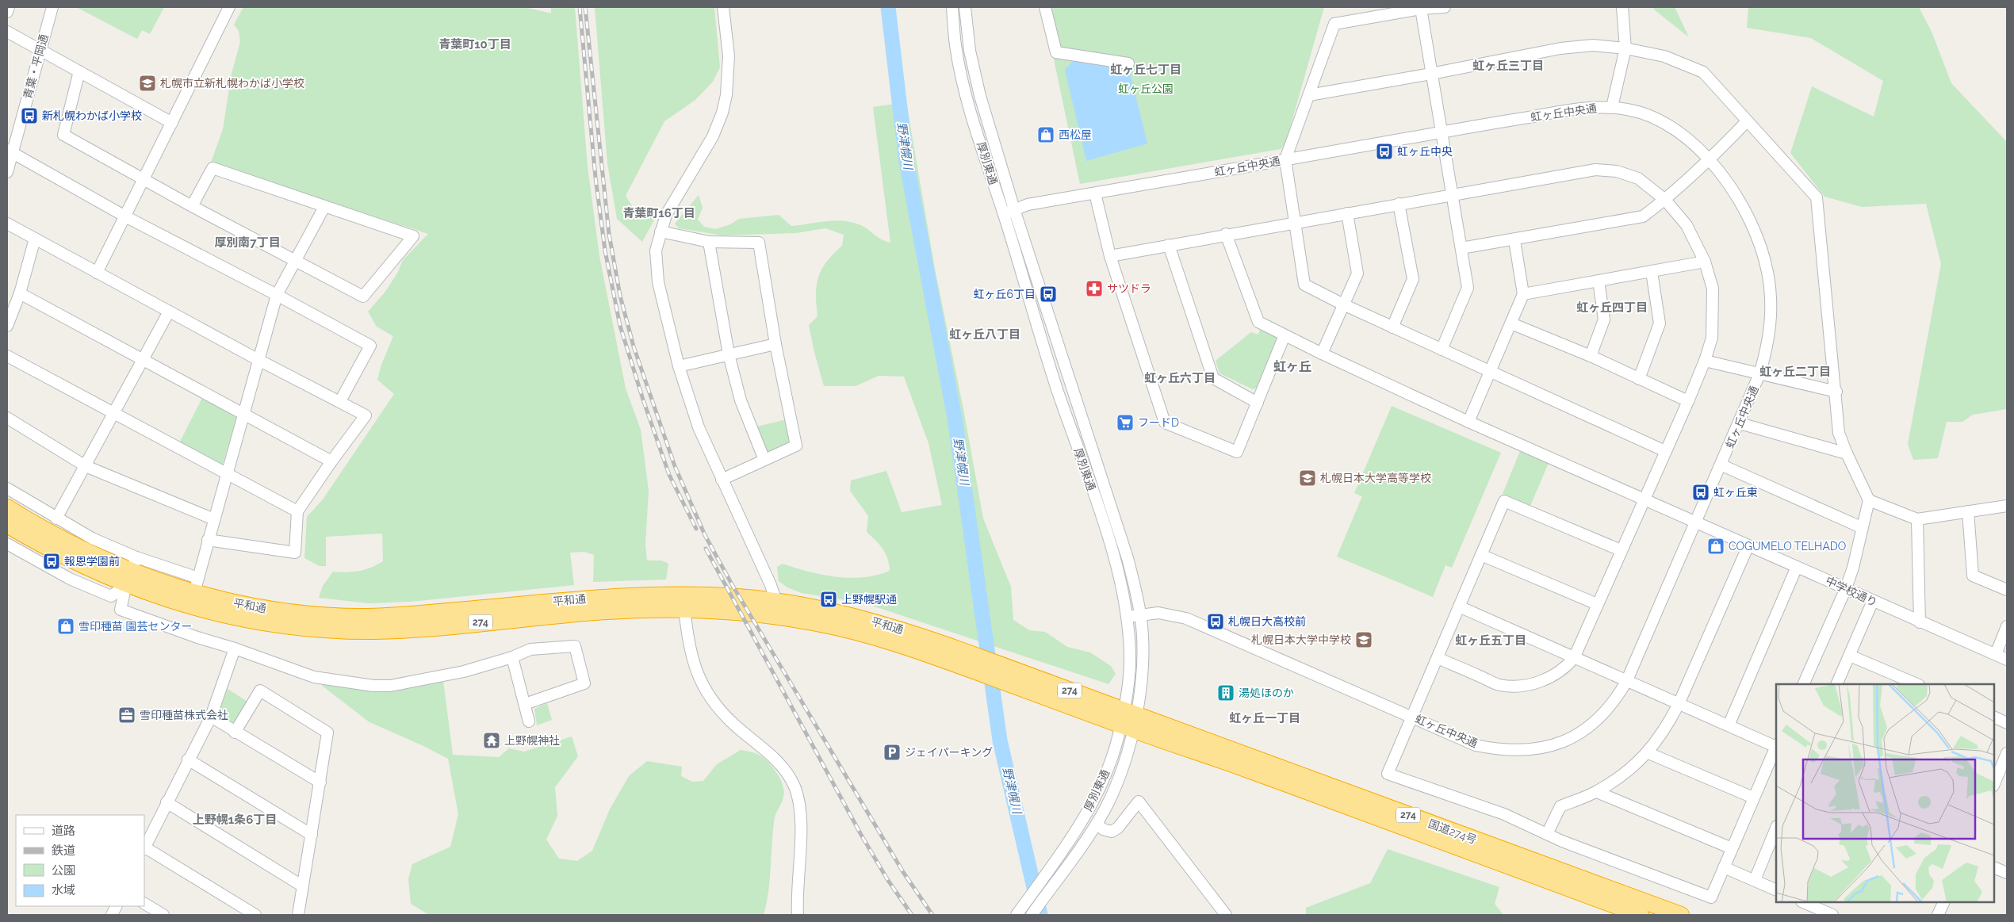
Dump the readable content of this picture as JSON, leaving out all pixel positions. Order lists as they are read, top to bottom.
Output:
{
  "streets": {
    "highway": ["平和通", "274", "国道274号"],
    "street": [
      "青葉・平岡通",
      "虹ヶ丘中央通",
      "厚別東通",
      "中学校通り"
    ]
  },
  "crossings": [
    ["虹ヶ丘中央通", "厚別東通"],
    ["虹ヶ丘中央通", "中学校通り"],
    ["厚別東通", "平和通"],
    ["厚別東通", "国道274号"],
    ["平和通", "国道274号"]
  ],
  "districts": [
    "青葉町10丁目",
    "虹ヶ丘三丁目",
    "虹ヶ丘七丁目",
    "青葉町16丁目",
    "厚別南7丁目",
    "虹ヶ丘四丁目",
    "虹ヶ丘八丁目",
    "虹ヶ丘",
    "虹ヶ丘二丁目",
    "虹ヶ丘六丁目",
    "虹ヶ丘五丁目",
    "虹ヶ丘一丁目",
    "上野幌1条6丁目"
  ],
  "water": ["野津幌川"],
  "parks": ["虹ヶ丘公園"],
  "places": {
    "school or university": ["札幌市立新札幌わかば小学校", "札幌日本大学高等学校", "札幌日本大学中学校"],
    "bus stop": [
      "新札幌わかば小学校",
      "虹ヶ丘中央",
      "虹ヶ丘6丁目",
      "虹ヶ丘東",
      "報恩学園前",
      "上野幌駅通",
      "札幌日大高校前"
    ],
    "shop": ["西松屋", "COGUMELO TELHADO", "雪印種苗 園芸センター"],
    "pharmacy": ["サツドラ"],
    "supermarket": ["フードD"],
    "building": ["湯処ほのか"],
    "office": ["雪印種苗株式会社"],
    "temple": ["上野幌神社"],
    "parking": ["ジェイパーキング"]
  },
  "legend": [
    "道路",
    "鉄道",
    "公園",
    "水域"
  ]
}
